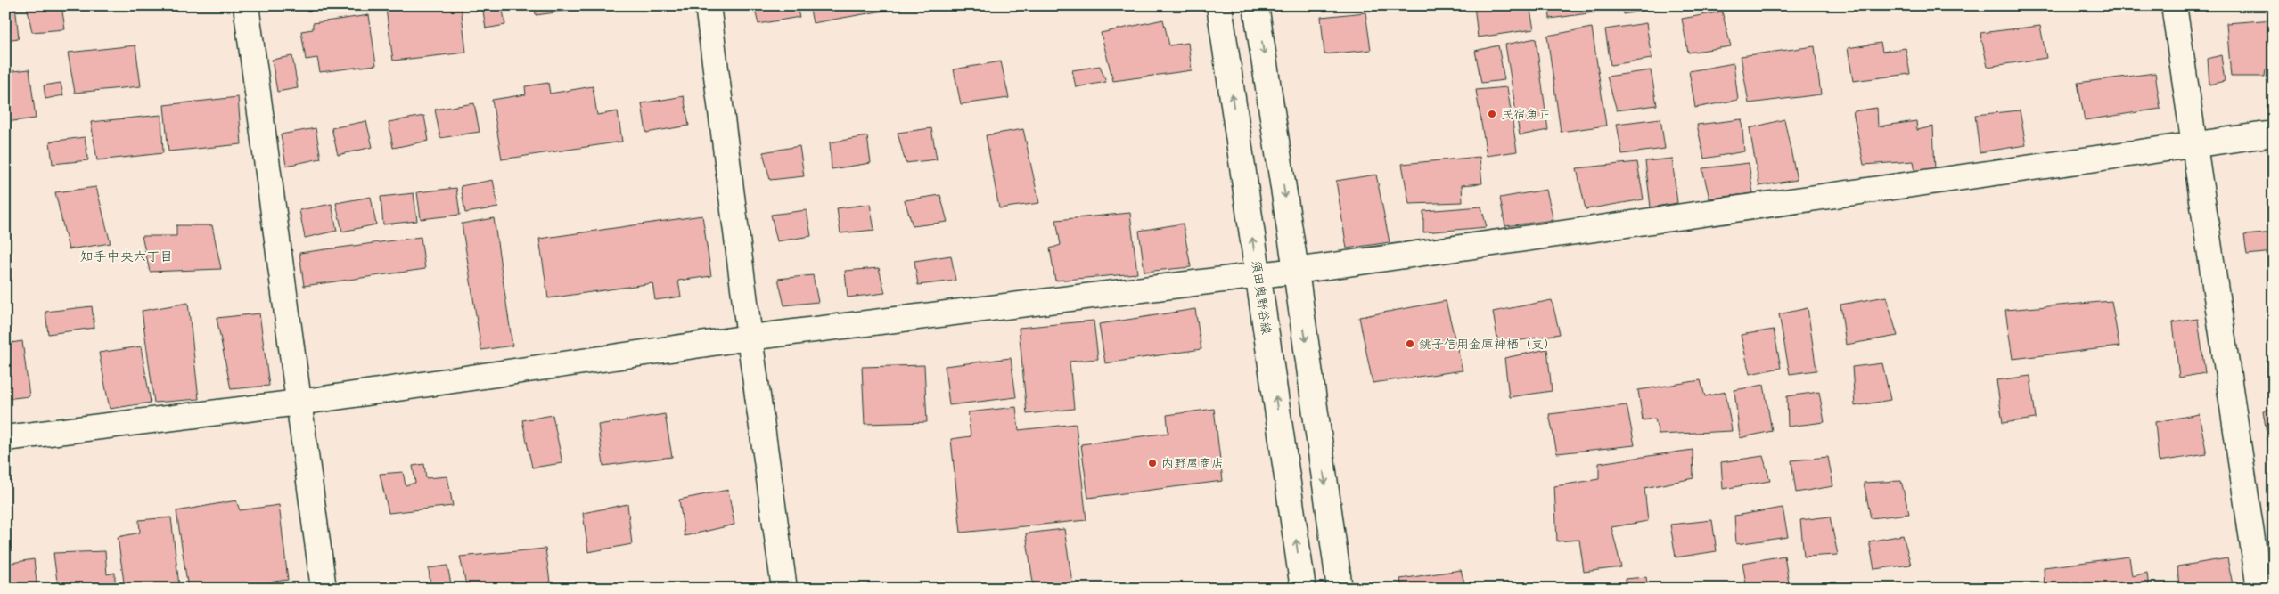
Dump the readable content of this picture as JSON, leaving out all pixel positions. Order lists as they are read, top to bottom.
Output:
{
  "streets": {
    "street": ["須田奥野谷線"]
  },
  "districts": ["知手中央六丁目"],
  "places": ["民宿魚正", "銚子信用金庫神栖（支）", "内野屋商店"]
}
